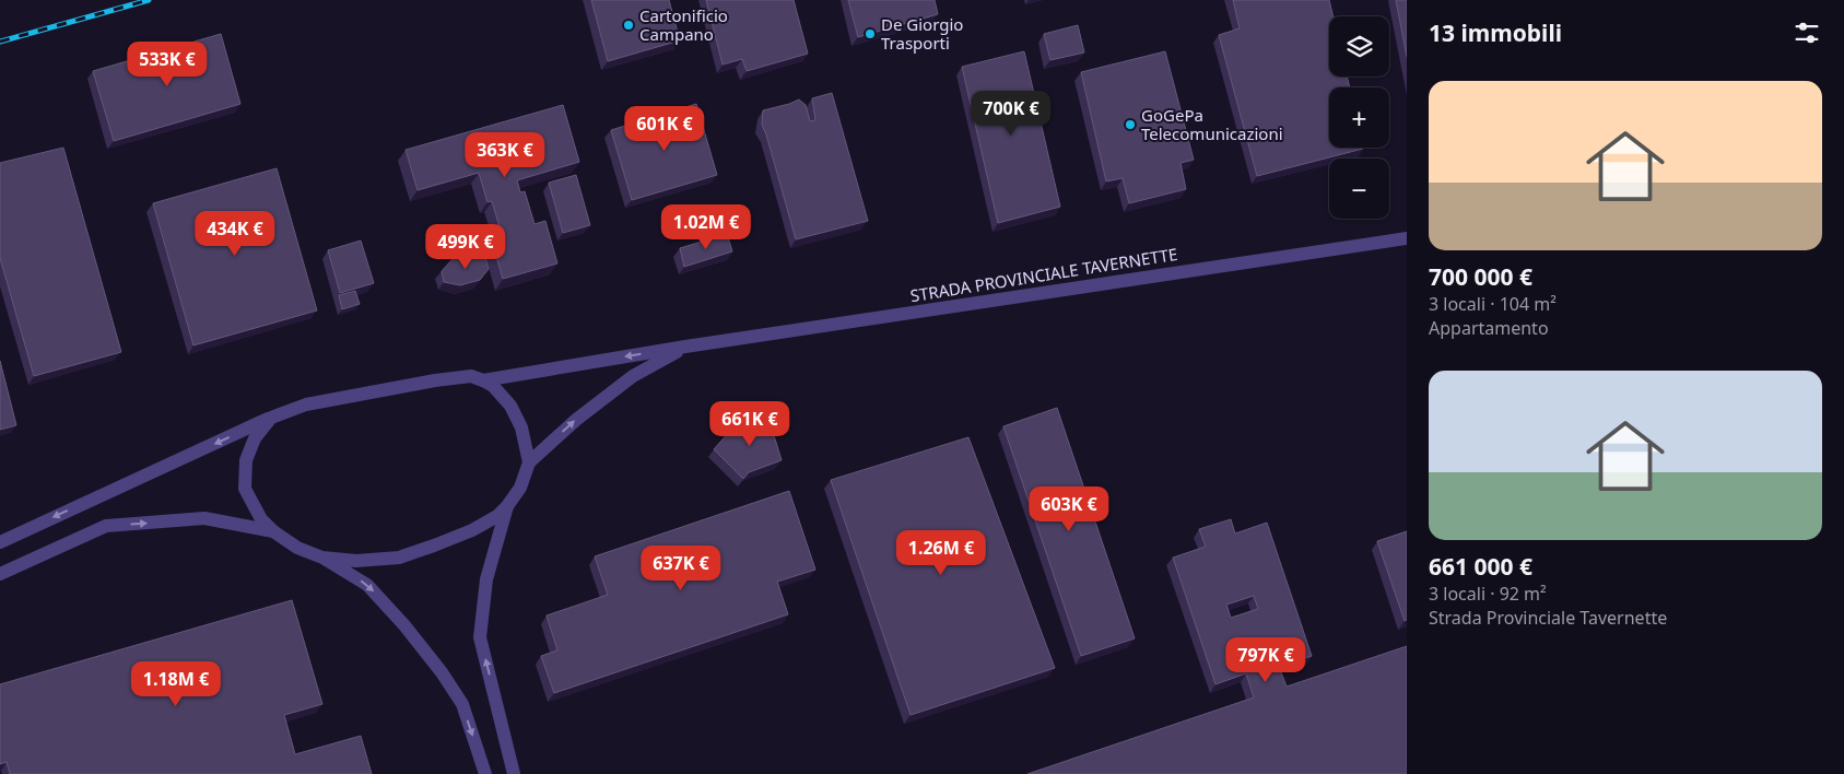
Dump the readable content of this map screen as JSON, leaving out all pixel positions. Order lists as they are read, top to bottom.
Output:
{
  "streets": {
    "street": ["STRADA PROVINCIALE TAVERNETTE"]
  },
  "places": ["Cartonificio Campano", "De Giorgio Trasporti", "GoGePa Telecomunicazioni"],
  "page": {
    "heading": "13 immobili",
    "map_buttons": ["+", "−"],
    "price": [
      "533K €",
      "700K €",
      "601K €",
      "363K €",
      "1.02M €",
      "434K €",
      "499K €",
      "661K €",
      "603K €",
      "1.26M €",
      "637K €",
      "797K €",
      "1.18M €"
    ],
    "list": [
      {
        "name": "700 000 €",
        "note": "3 locali · 104 m² · Appartamento"
      },
      {
        "name": "661 000 €",
        "note": "3 locali · 92 m² · Strada Provinciale Tavernette"
      }
    ]
  }
}
